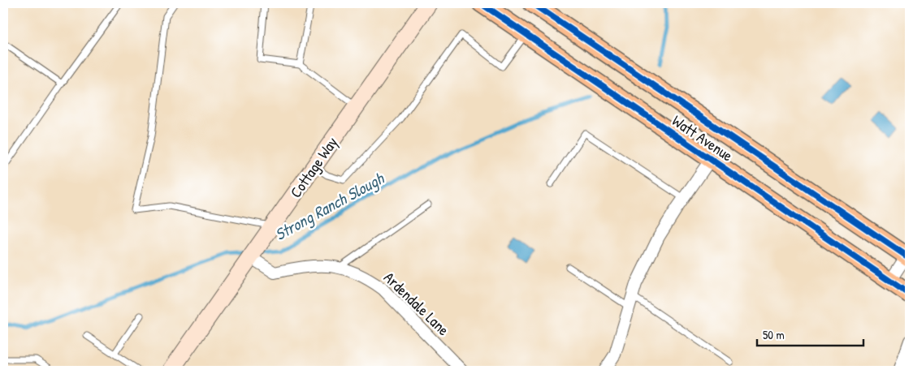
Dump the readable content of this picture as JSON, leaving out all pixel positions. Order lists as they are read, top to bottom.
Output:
{
  "streets": {
    "main road": ["Watt Avenue"],
    "street": ["Cottage Way", "Ardendale Lane"]
  },
  "crossings": [
    ["Cottage Way", "Ardendale Lane"]
  ],
  "water": ["Strong Ranch Slough"],
  "scale_bar": "50 m"
}
